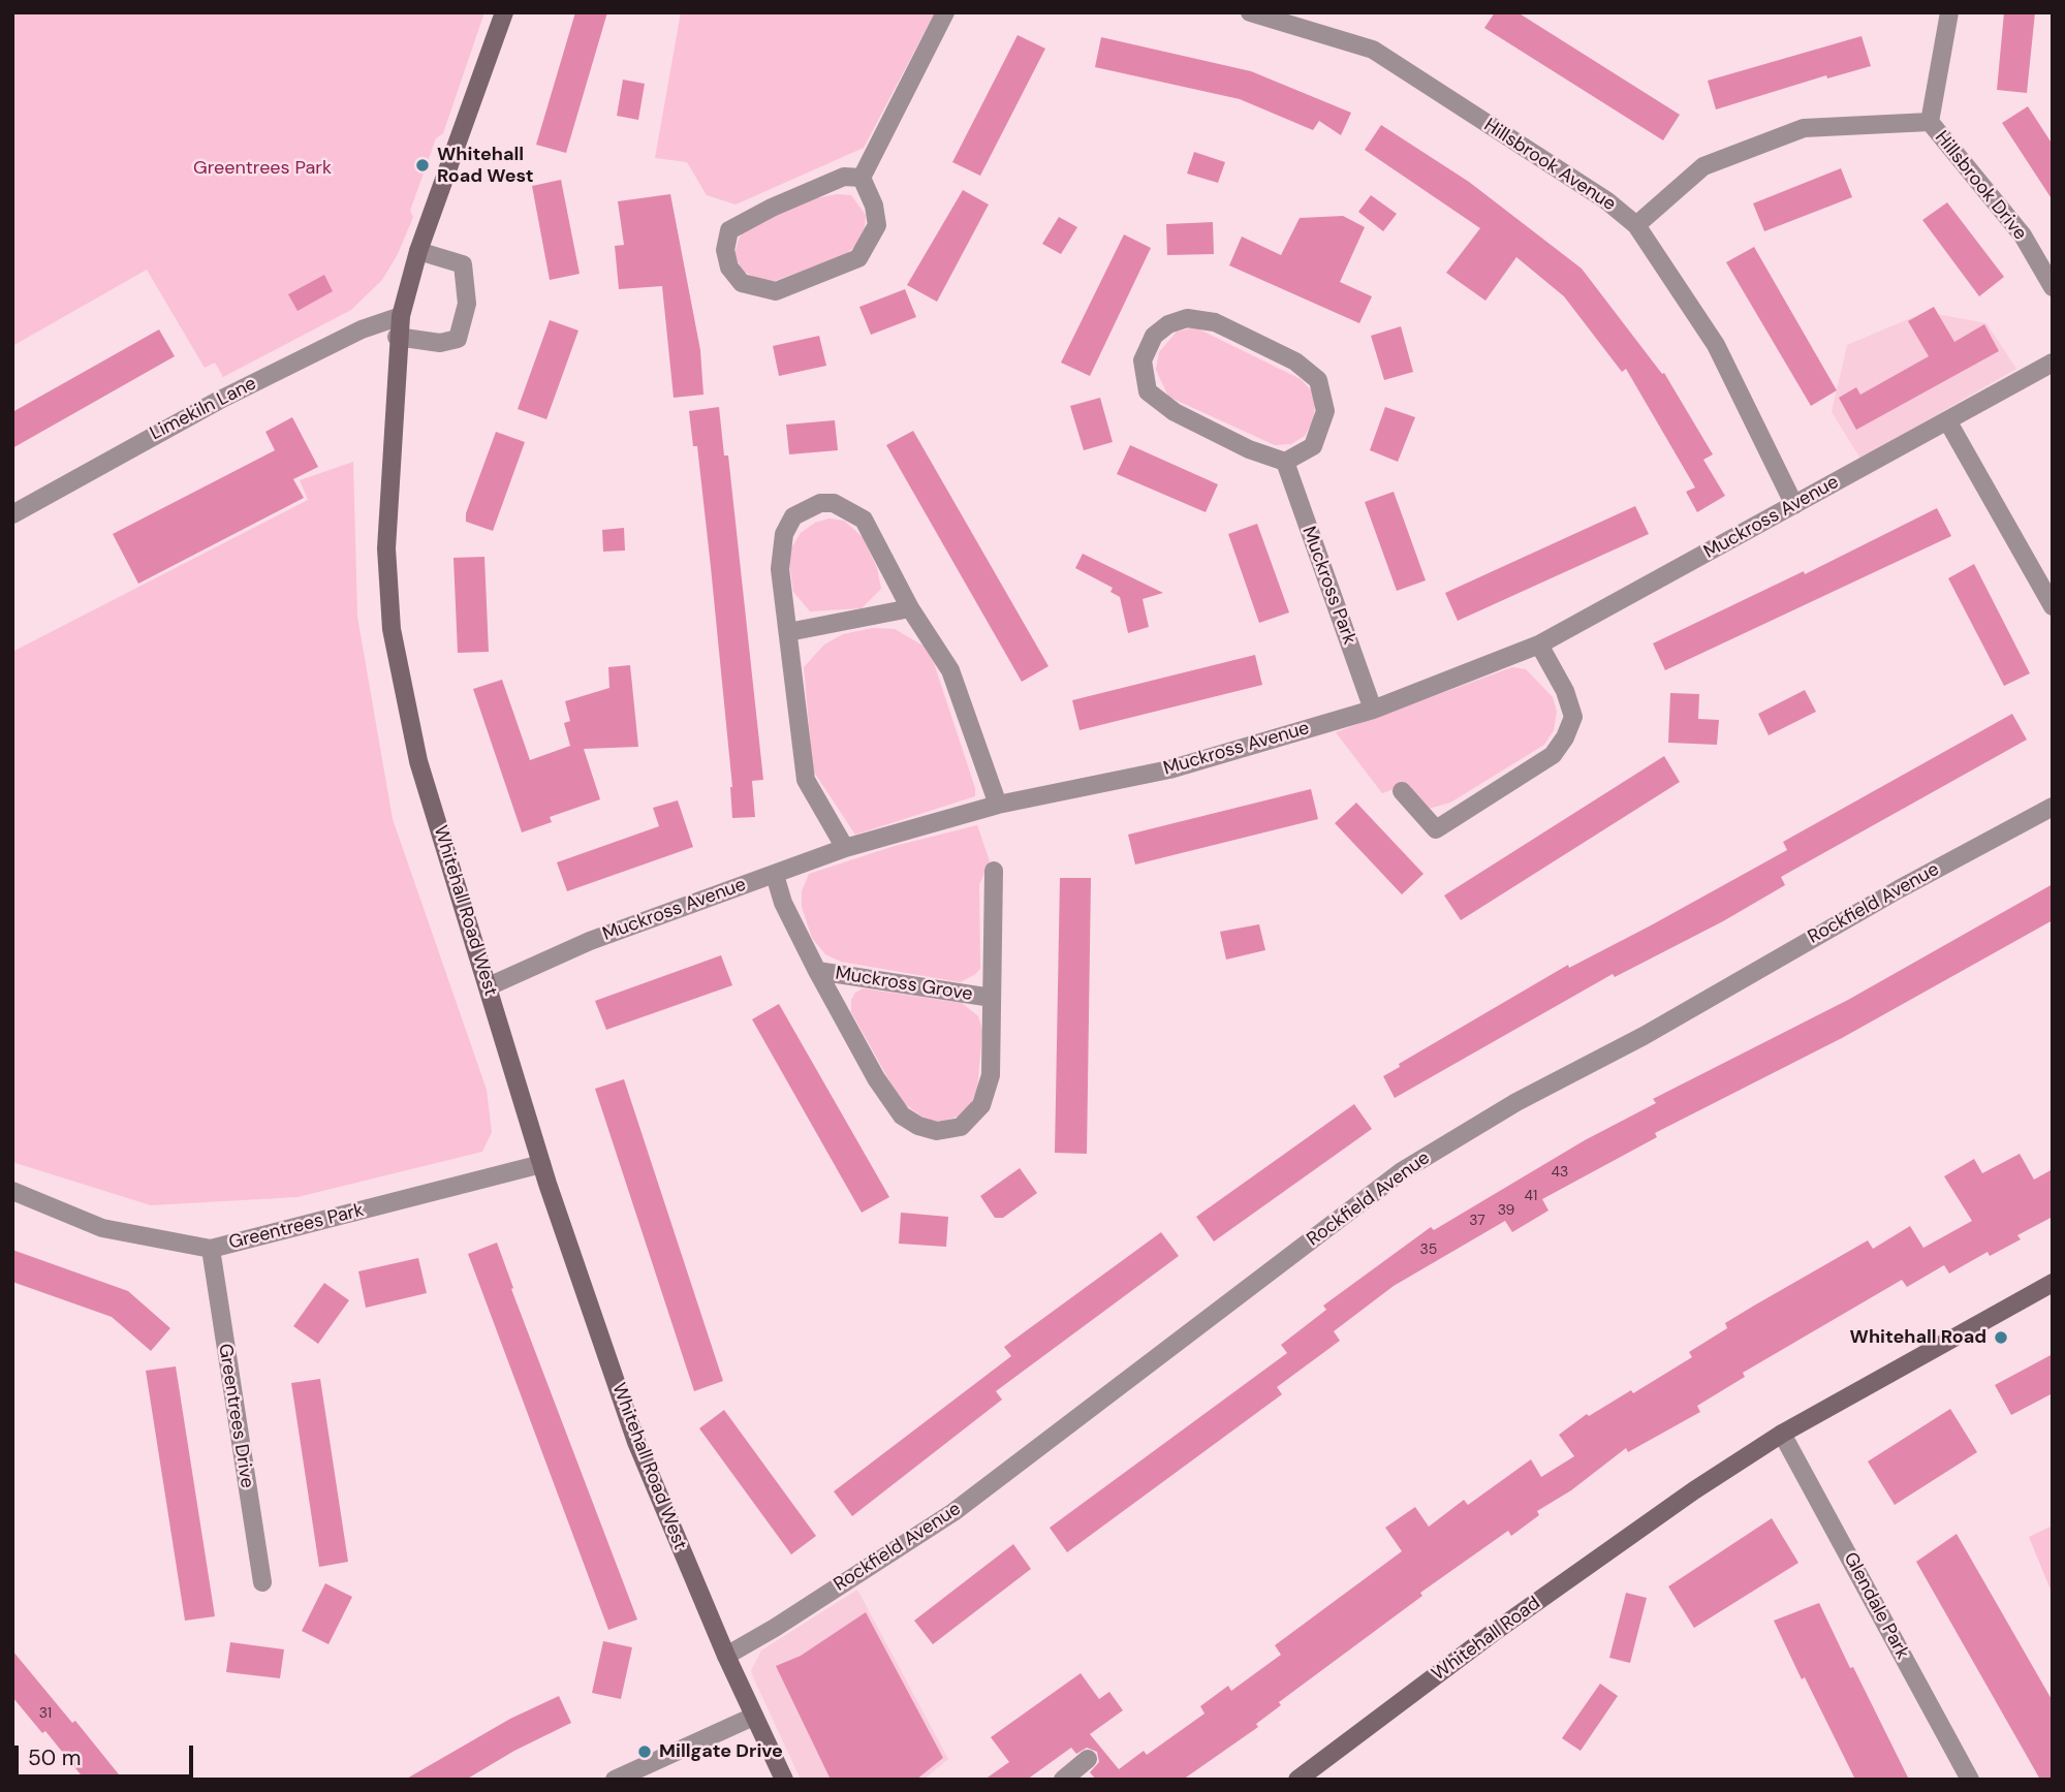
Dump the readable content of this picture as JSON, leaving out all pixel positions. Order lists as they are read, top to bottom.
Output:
{
  "streets": {
    "street": [
      "Hillsbrook Avenue",
      "Hillsbrook Drive",
      "Limekiln Lane",
      "Muckross Avenue",
      "Muckross Park",
      "Rockfield Avenue",
      "Whitehall Road West",
      "Muckross Grove",
      "Greentrees Park",
      "Greentrees Drive",
      "Glendale Park",
      "Whitehall Road"
    ]
  },
  "crossings": [
    ["Hillsbrook Avenue", "Hillsbrook Drive"],
    ["Hillsbrook Avenue", "Muckross Avenue"],
    ["Limekiln Lane", "Whitehall Road West"],
    ["Muckross Avenue", "Muckross Park"],
    ["Muckross Avenue", "Whitehall Road West"],
    ["Muckross Avenue", "Muckross Grove"],
    ["Rockfield Avenue", "Whitehall Road West"],
    ["Whitehall Road West", "Greentrees Park"],
    ["Greentrees Park", "Greentrees Drive"],
    ["Glendale Park", "Whitehall Road"]
  ],
  "parks": ["Greentrees Park"],
  "places": ["Whitehall Road West", "Whitehall Road", "Millgate Drive"],
  "house_numbers": [
    "43",
    "41",
    "39",
    "37",
    "35",
    "31"
  ],
  "scale_bar": "50 m"
}
